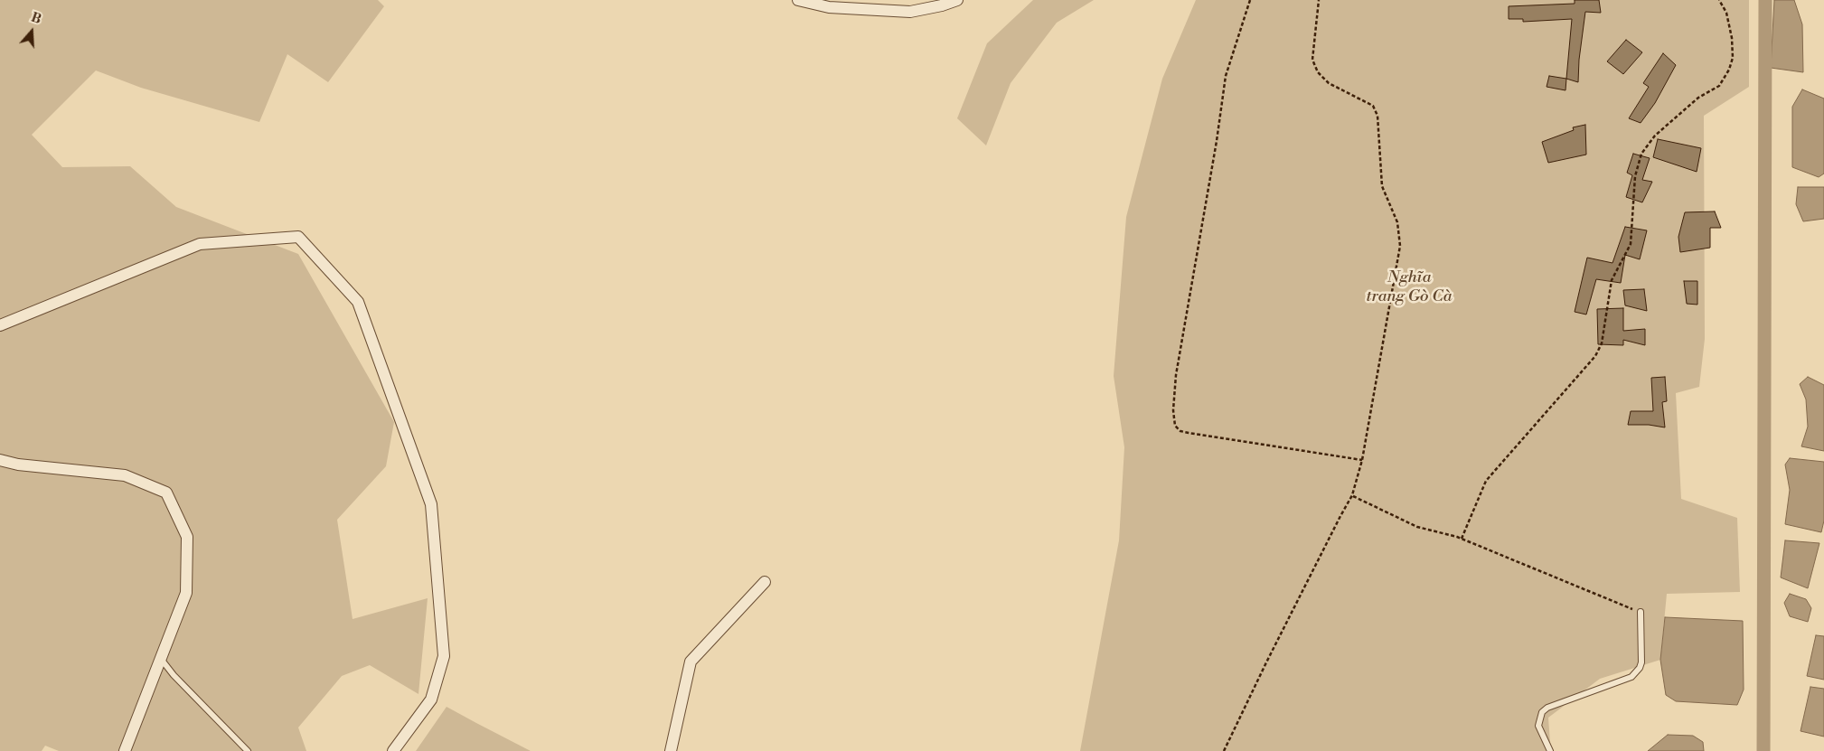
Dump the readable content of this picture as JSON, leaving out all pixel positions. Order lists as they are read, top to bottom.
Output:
{
  "parks": ["Nghĩa trang Gò Cà"],
  "north": "top"
}
